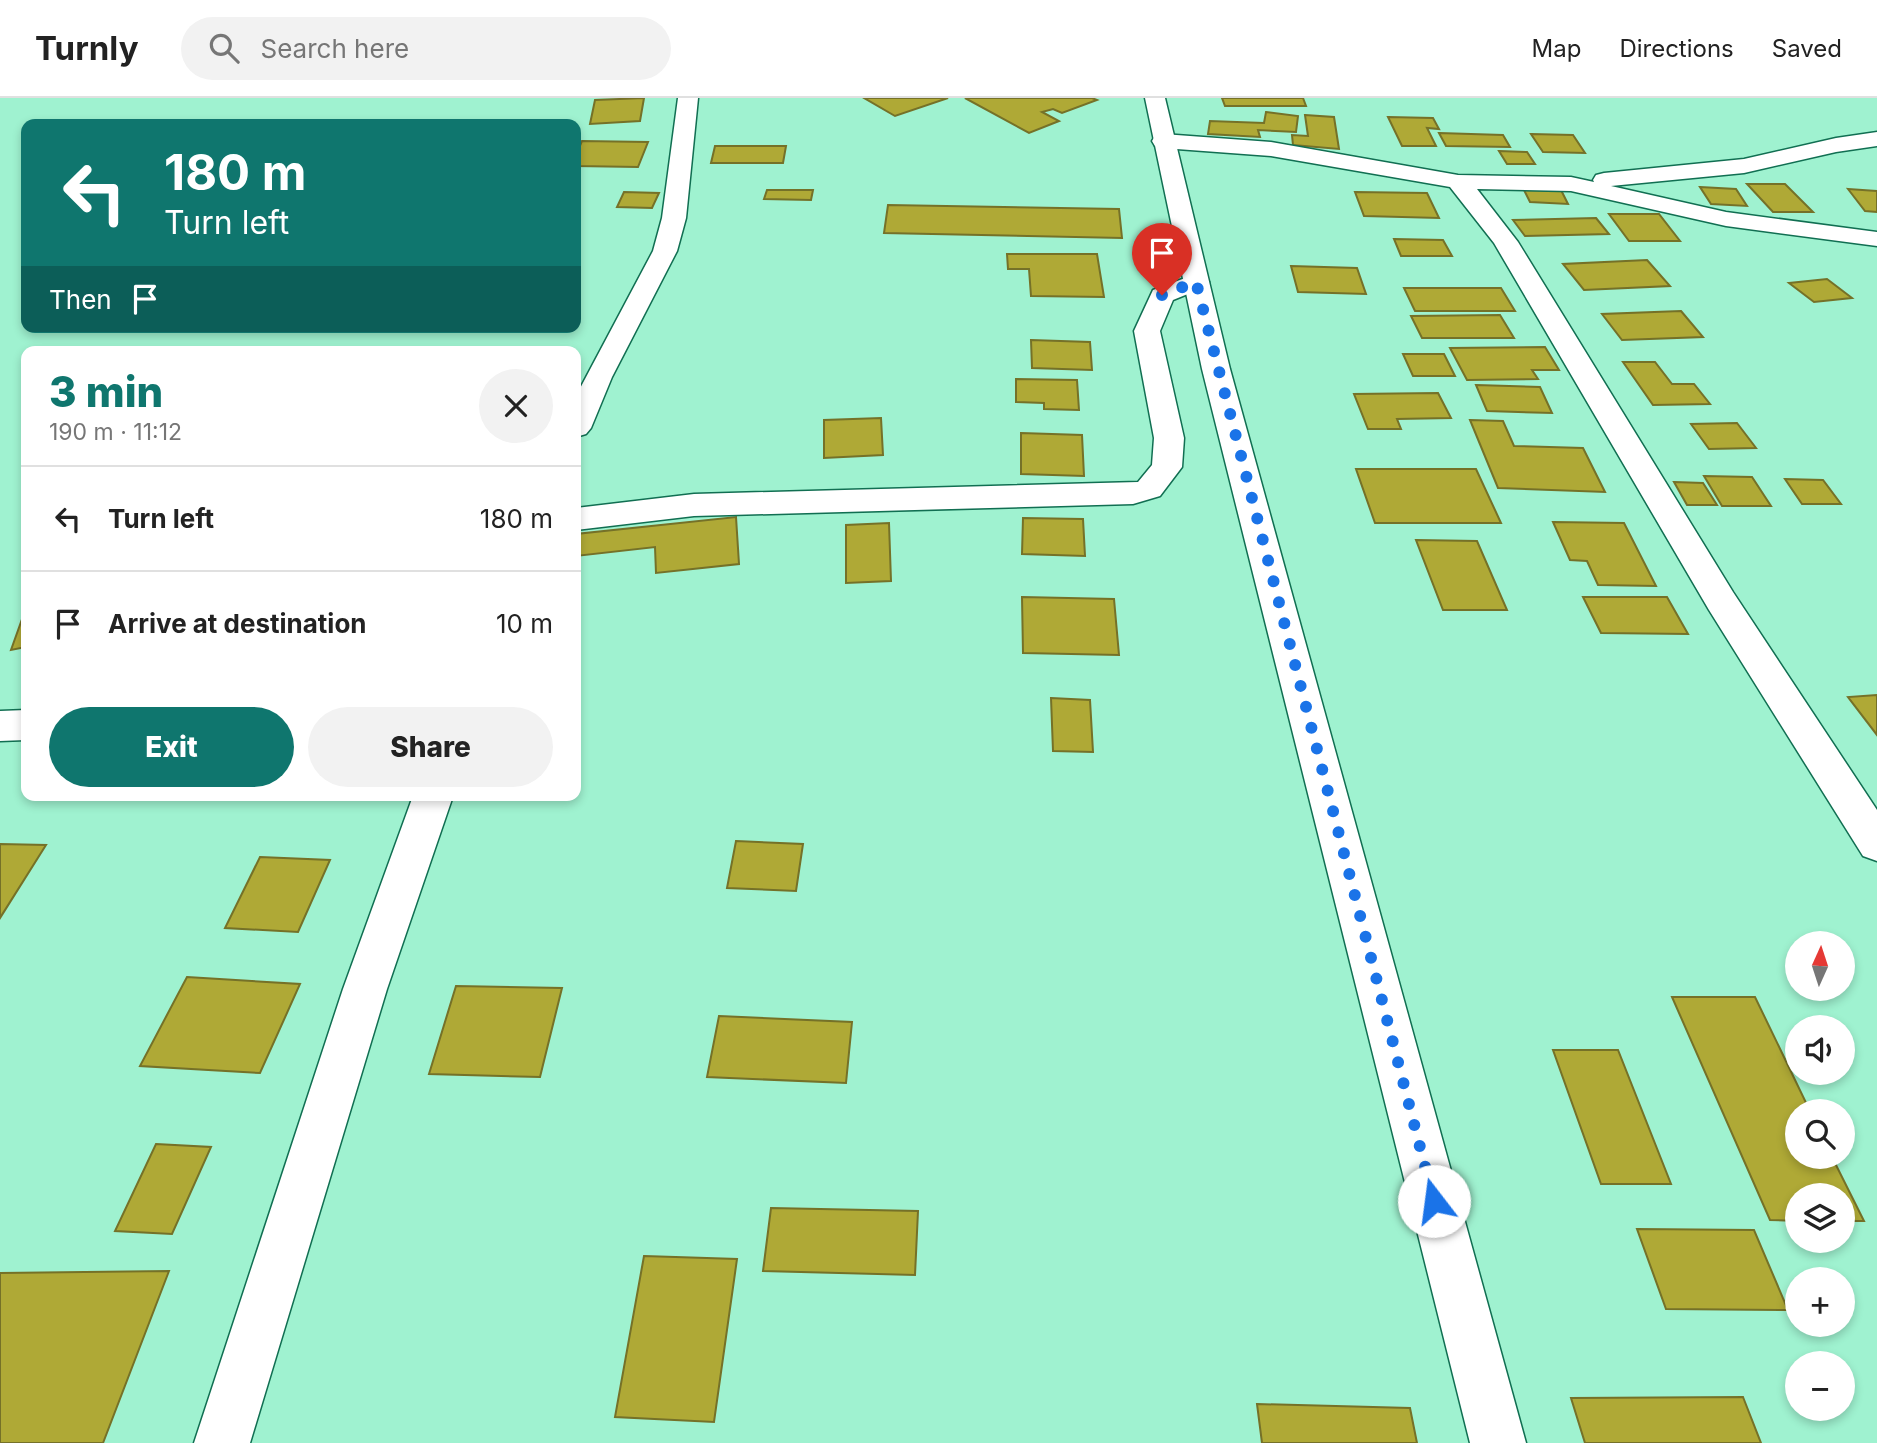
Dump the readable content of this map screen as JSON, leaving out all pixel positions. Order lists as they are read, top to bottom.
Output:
{
  "north": "top",
  "page": {
    "header": "Turnly",
    "search": "Search here",
    "nav": ["Map", "Directions", "Saved"],
    "turn": ["180 m", "Turn left"],
    "then": "Then",
    "heading": ["3 min", "190 m · 11:12"],
    "list": [
      {
        "name": "Turn left",
        "value": "180 m"
      },
      {
        "name": "Arrive at destination",
        "value": "10 m"
      }
    ],
    "buttons": ["Exit", "Share"],
    "map_buttons": ["+", "−"]
  }
}
